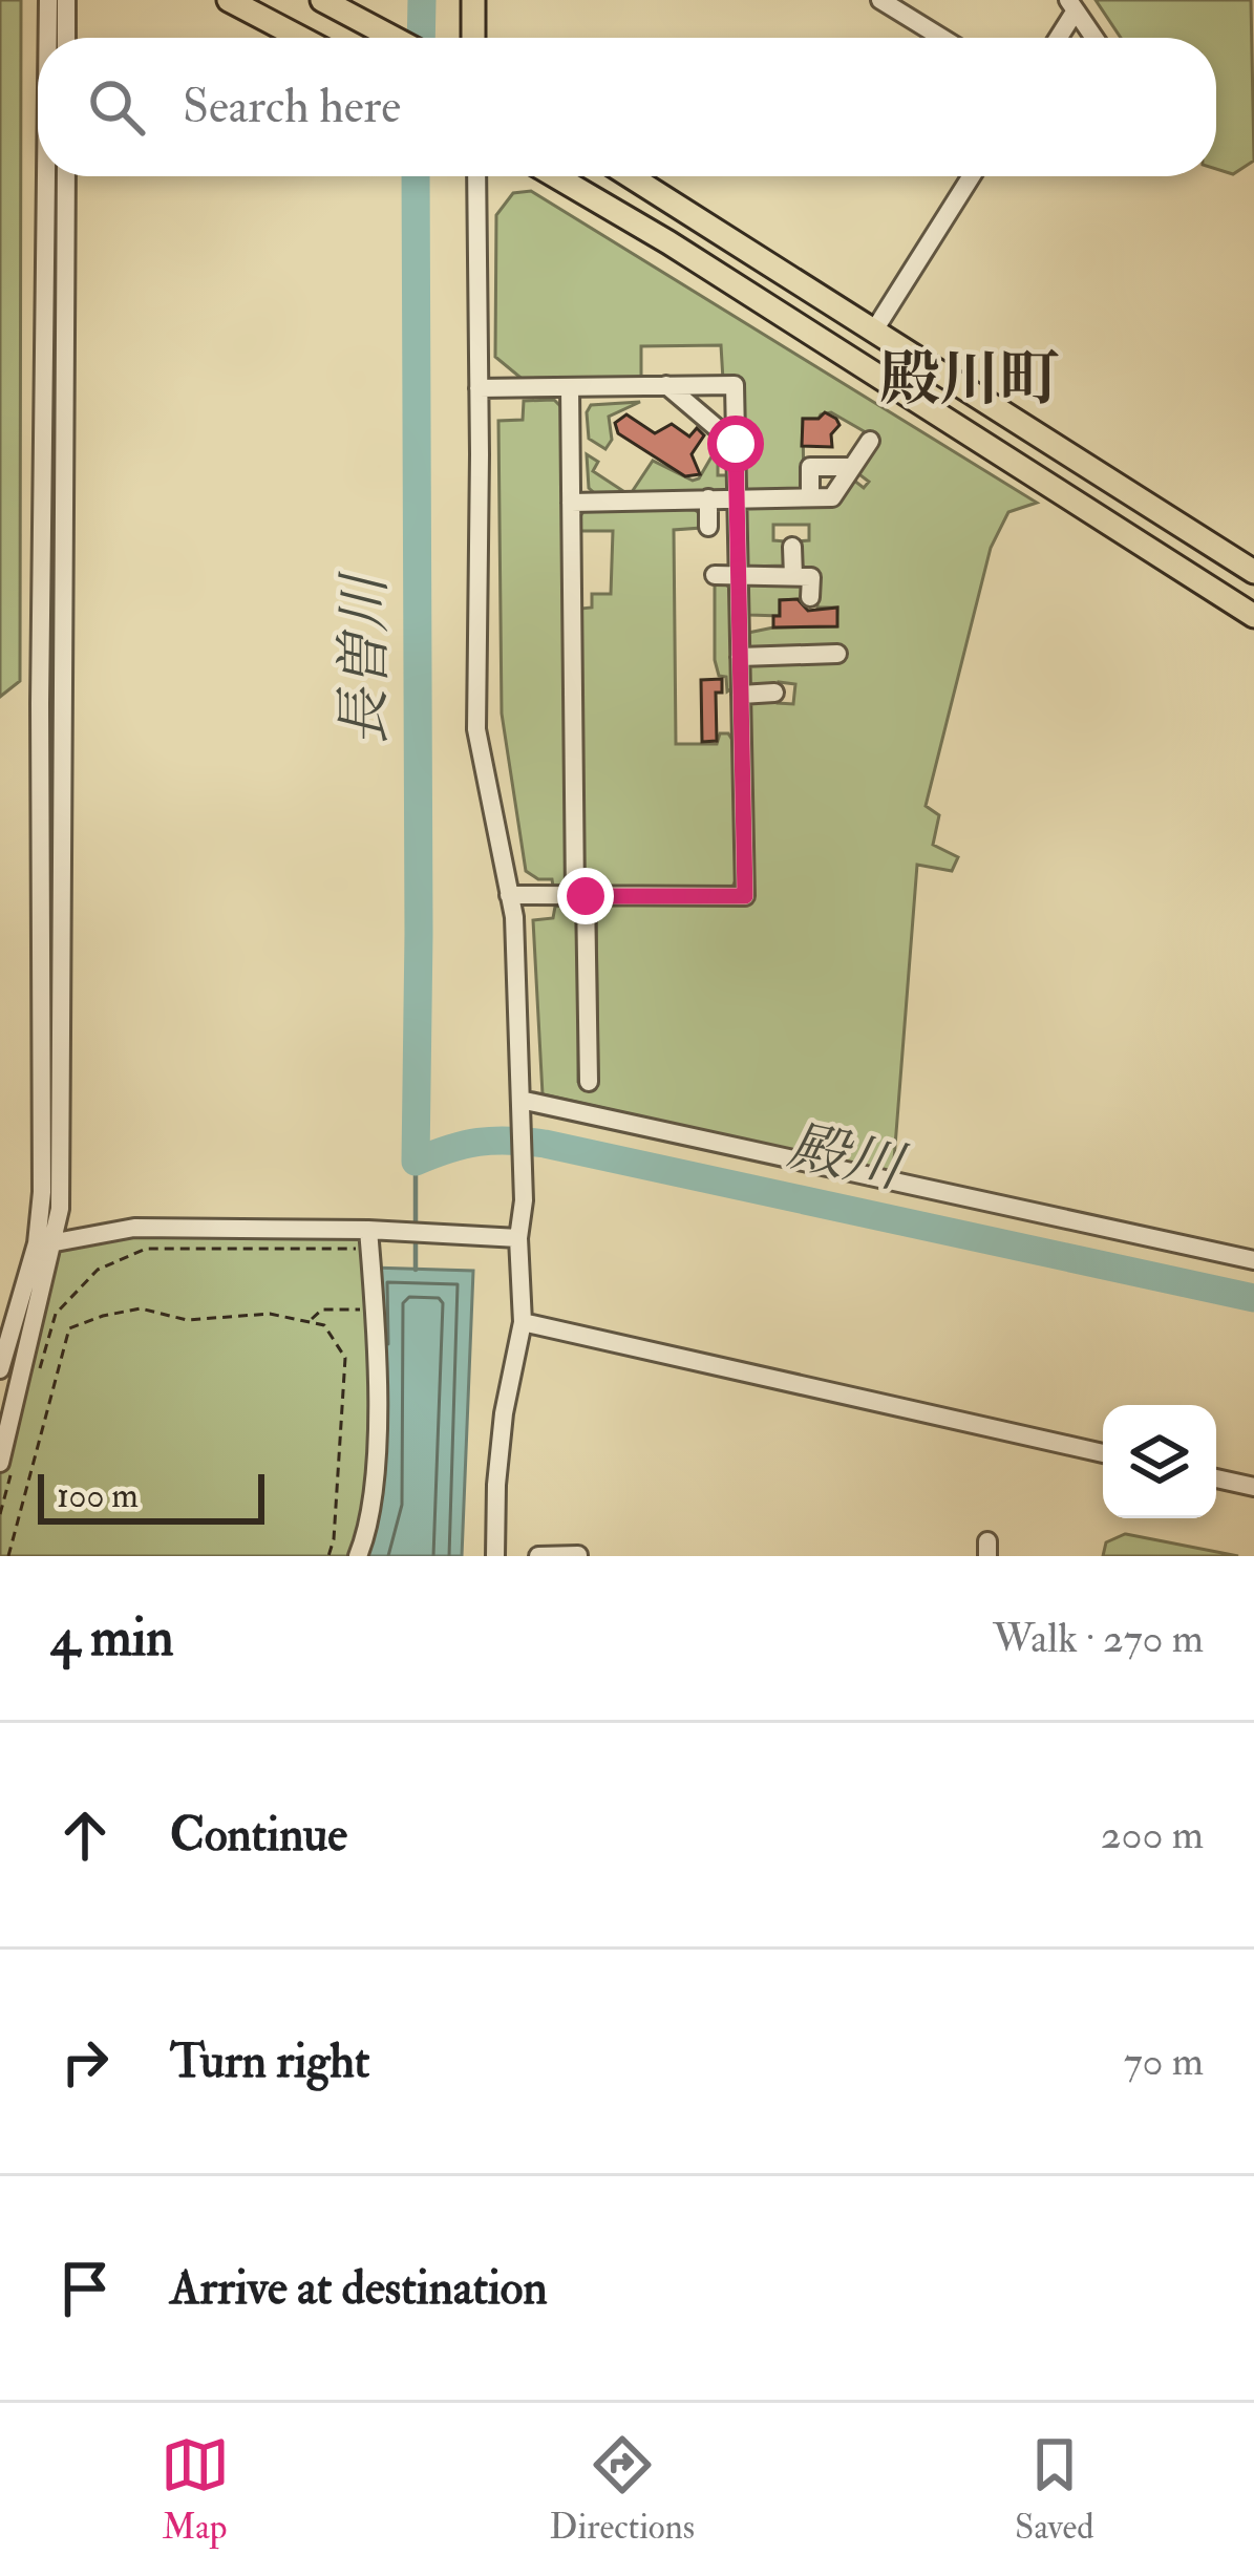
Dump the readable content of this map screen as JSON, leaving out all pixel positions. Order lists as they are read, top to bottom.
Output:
{
  "districts": ["殿川町"],
  "water": ["長曽川", "殿川"],
  "scale_bar": "100 m",
  "page": {
    "search": "Search here",
    "scale": "100 m",
    "heading": ["4 min", "Walk · 270 m"],
    "list": [
      ["Continue", "200 m"],
      ["Turn right", "70 m"],
      "Arrive at destination"
    ],
    "nav": ["Map", "Directions", "Saved"]
  }
}
